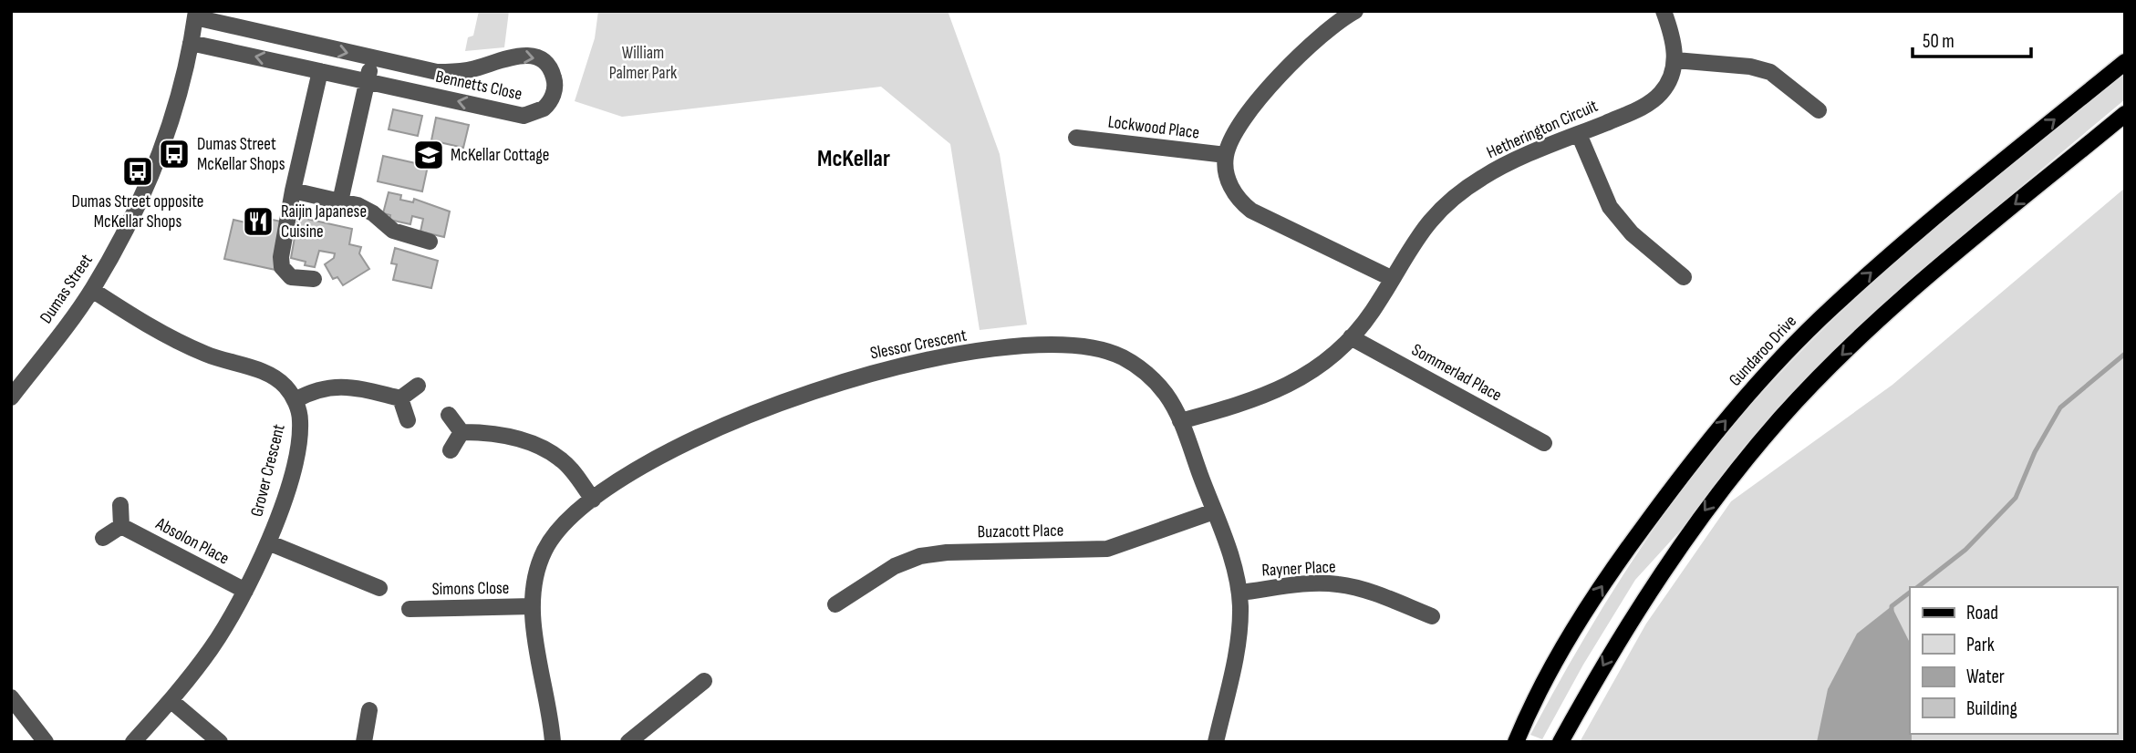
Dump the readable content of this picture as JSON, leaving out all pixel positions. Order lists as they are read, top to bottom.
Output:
{
  "streets": {
    "main road": ["Gundaroo Drive"],
    "street": [
      "Bennetts Close",
      "Lockwood Place",
      "Hetherington Circuit",
      "Dumas Street",
      "Slessor Crescent",
      "Sommerlad Place",
      "Grover Crescent",
      "Buzacott Place",
      "Absolon Place",
      "Rayner Place",
      "Simons Close"
    ]
  },
  "crossings": [
    ["Bennetts Close", "Dumas Street"],
    ["Hetherington Circuit", "Slessor Crescent"],
    ["Hetherington Circuit", "Sommerlad Place"],
    ["Slessor Crescent", "Buzacott Place"],
    ["Slessor Crescent", "Rayner Place"],
    ["Slessor Crescent", "Simons Close"],
    ["Grover Crescent", "Absolon Place"]
  ],
  "districts": ["McKellar"],
  "parks": ["William Palmer Park"],
  "places": {
    "bus stop": ["Dumas Street McKellar Shops", "Dumas Street opposite McKellar Shops"],
    "school or university": ["McKellar Cottage"],
    "restaurant": ["Raijin Japanese Cuisine"]
  },
  "legend": [
    "Road",
    "Park",
    "Water",
    "Building"
  ],
  "scale_bar": "50 m"
}
